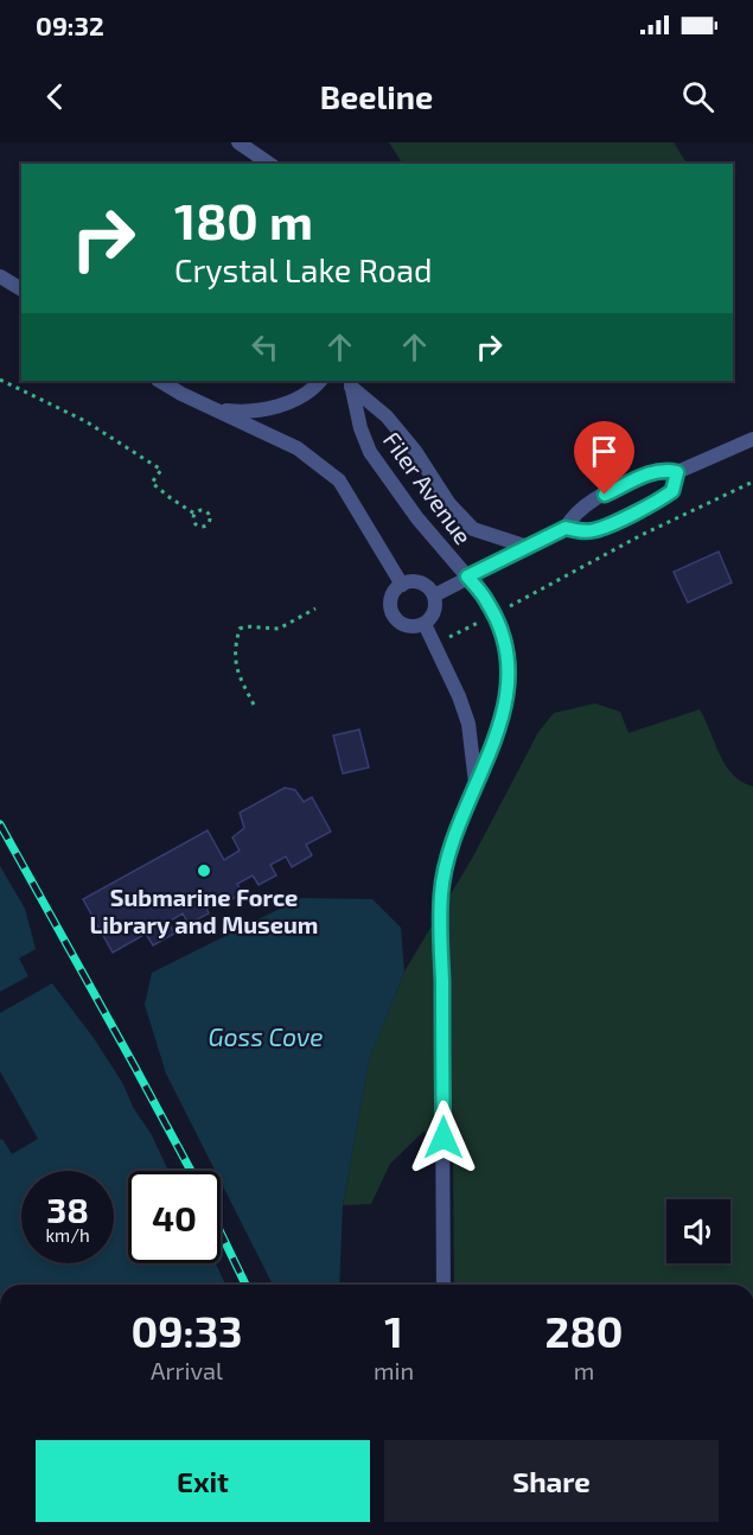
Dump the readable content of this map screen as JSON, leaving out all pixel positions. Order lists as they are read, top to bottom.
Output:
{
  "streets": {
    "street": ["Filer Avenue"]
  },
  "water": ["Goss Cove"],
  "places": ["Submarine Force Library and Museum"],
  "page": {
    "status": "09:32",
    "header": "Beeline",
    "turn": ["180 m", "Crystal Lake Road"],
    "speed": "38 km/h",
    "limit": "40",
    "eta": [
      "09:33",
      "Arrival",
      "1",
      "min",
      "280",
      "m"
    ],
    "buttons": ["Exit", "Share"]
  }
}
